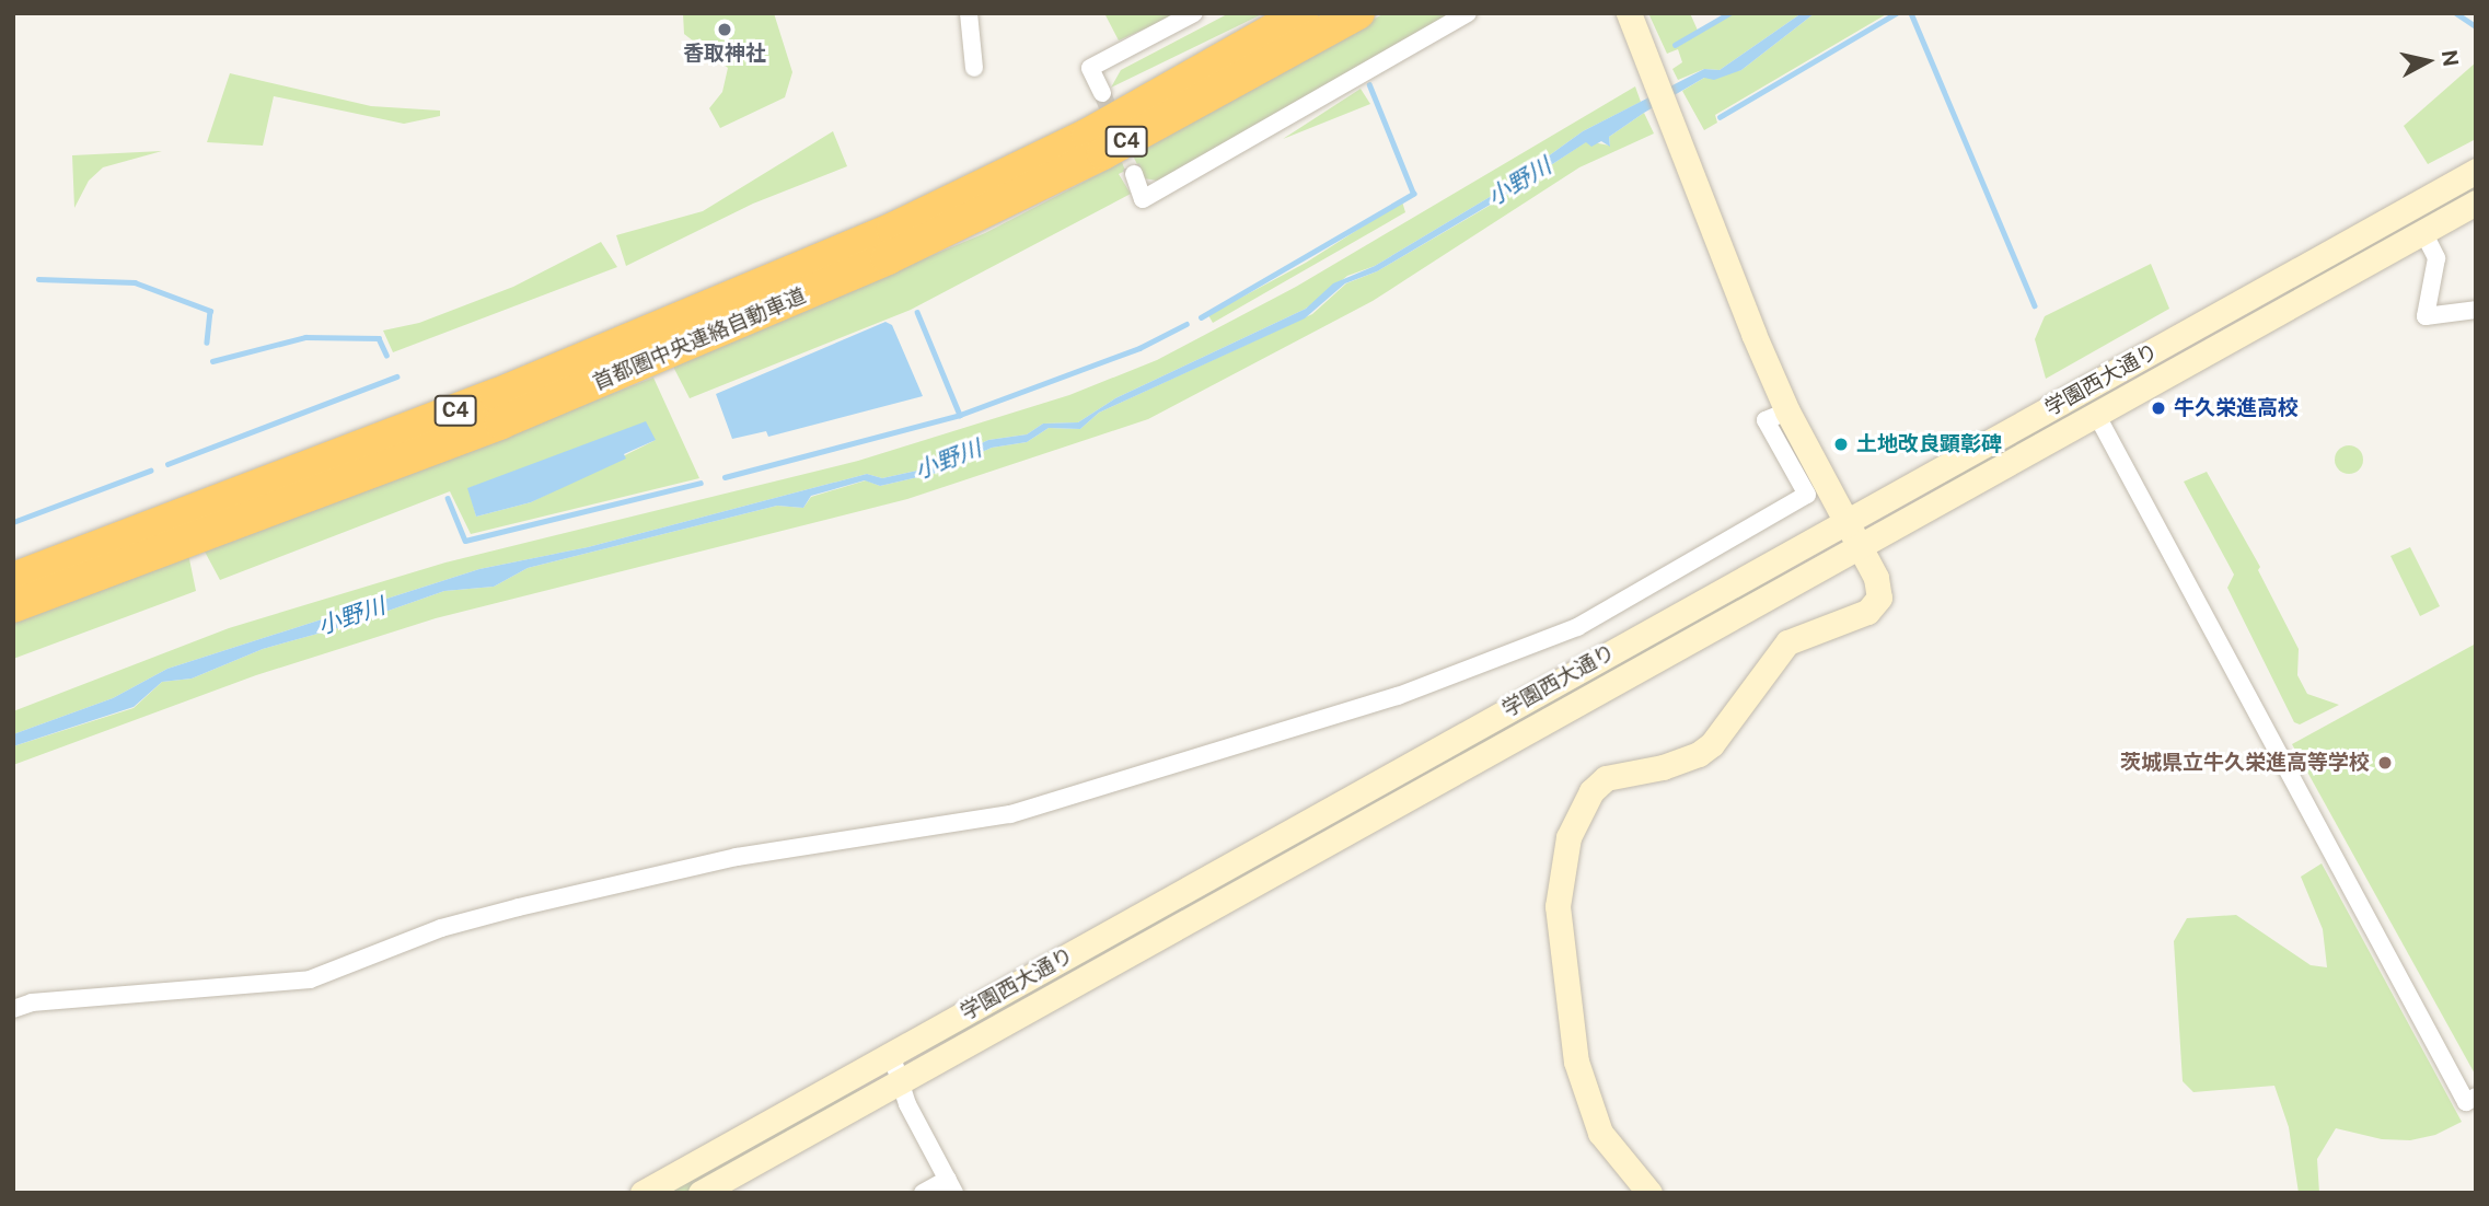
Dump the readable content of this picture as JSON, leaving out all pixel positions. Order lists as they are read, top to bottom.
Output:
{
  "streets": {
    "highway": ["C4", "首都圏中央連絡自動車道"],
    "main road": ["学園西大通り"]
  },
  "water": ["小野川"],
  "places": [
    "香取神社",
    "牛久栄進高校",
    "土地改良顕彰碑",
    "茨城県立牛久栄進高等学校"
  ],
  "north": "right"
}
